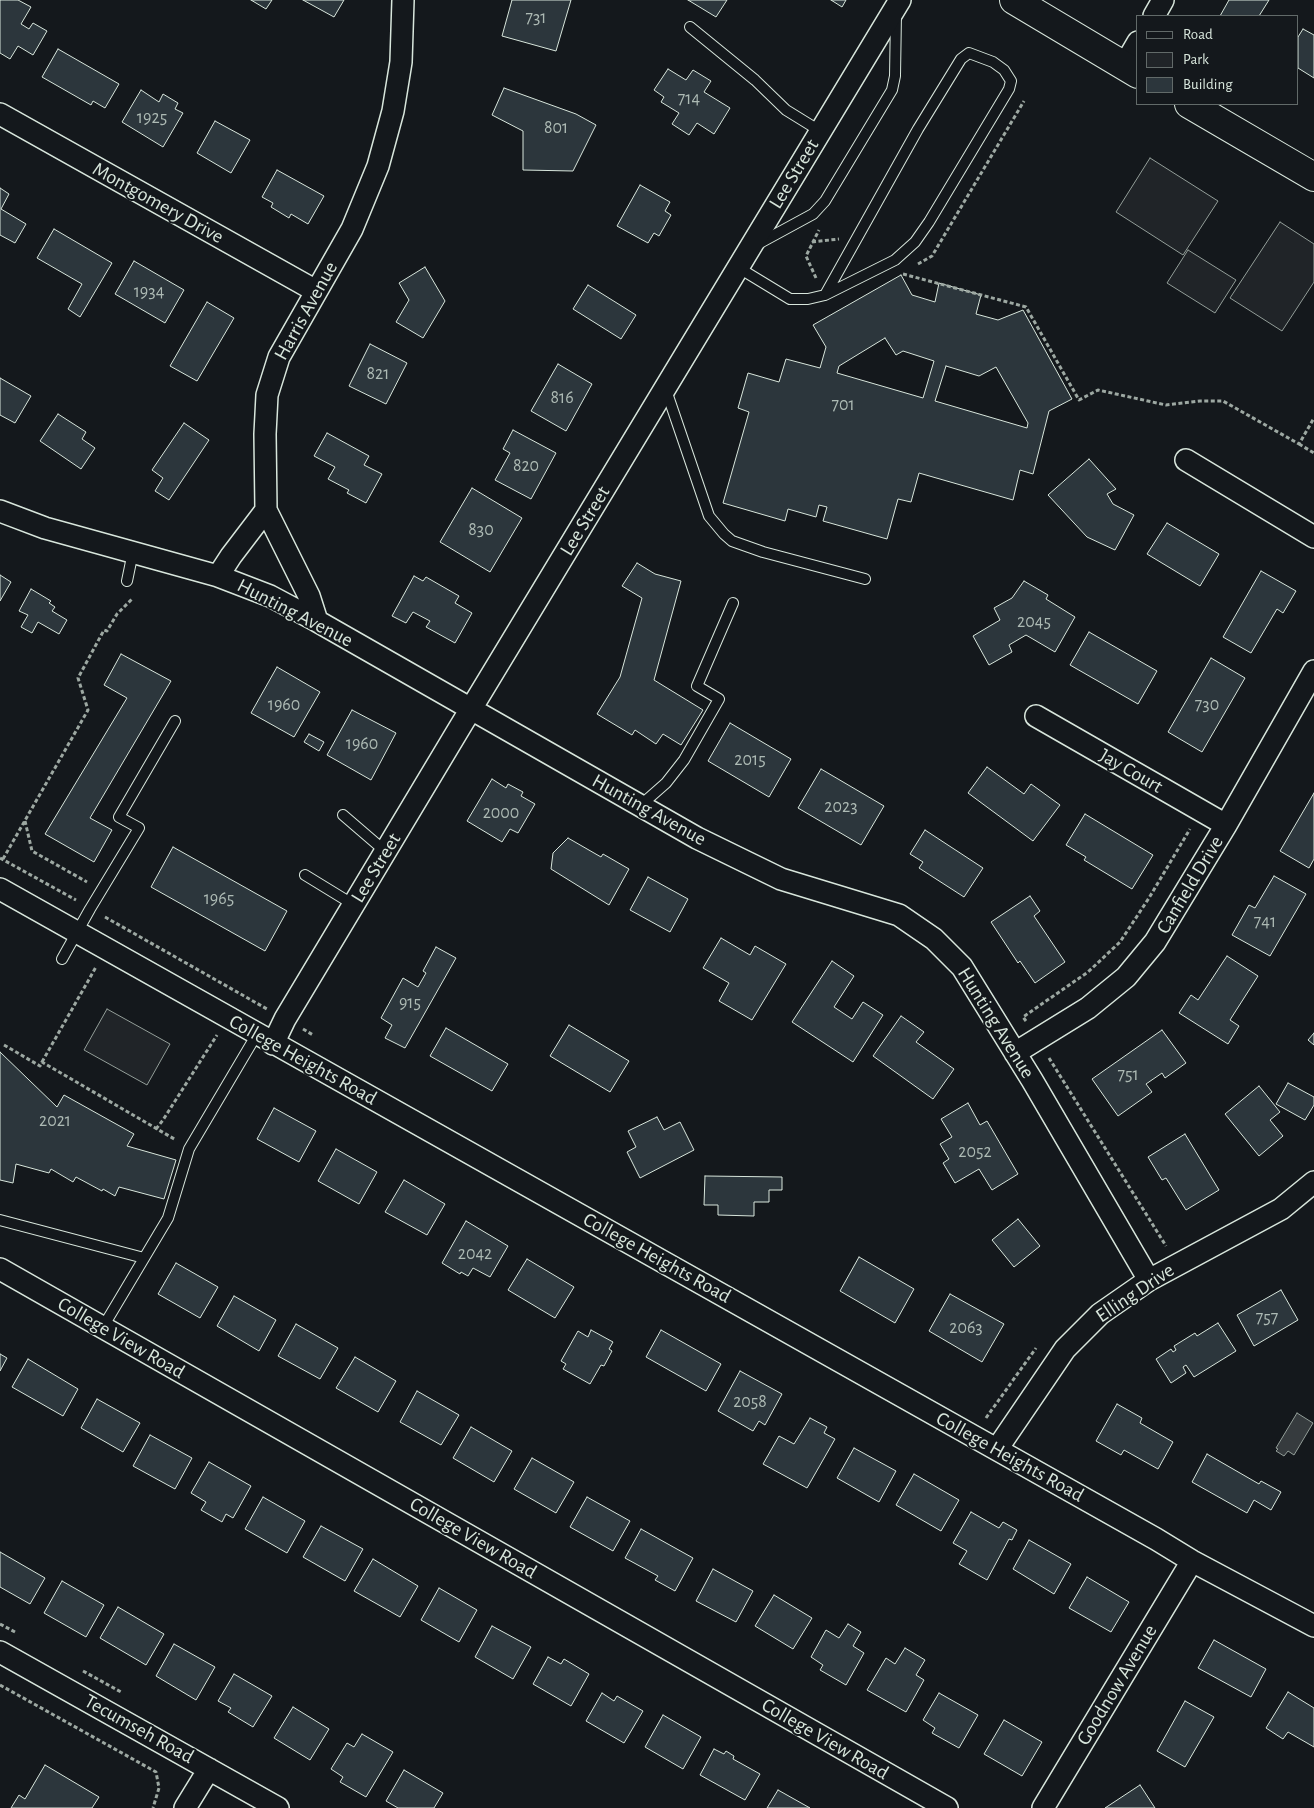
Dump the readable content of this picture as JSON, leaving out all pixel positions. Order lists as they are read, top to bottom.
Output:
{
  "streets": {
    "street": [
      "Lee Street",
      "Montgomery Drive",
      "Harris Avenue",
      "Hunting Avenue",
      "Jay Court",
      "Canfield Drive",
      "College Heights Road",
      "Elling Drive",
      "College View Road",
      "Goodnow Avenue",
      "Tecumseh Road"
    ]
  },
  "crossings": [
    ["Lee Street", "Hunting Avenue"],
    ["Lee Street", "College Heights Road"],
    ["Montgomery Drive", "Harris Avenue"],
    ["Harris Avenue", "Hunting Avenue"],
    ["Hunting Avenue", "Canfield Drive"],
    ["Hunting Avenue", "Elling Drive"],
    ["Jay Court", "Canfield Drive"],
    ["College Heights Road", "Elling Drive"],
    ["College Heights Road", "Goodnow Avenue"]
  ],
  "house_numbers": [
    "731",
    "714",
    "1925",
    "801",
    "1934",
    "821",
    "816",
    "701",
    "820",
    "830",
    "2045",
    "1960",
    "730",
    "1960",
    "2015",
    "2023",
    "2000",
    "1965",
    "741",
    "915",
    "751",
    "2021",
    "2052",
    "2042",
    "757",
    "2063",
    "2058"
  ],
  "legend": ["Road", "Park", "Building"]
}
